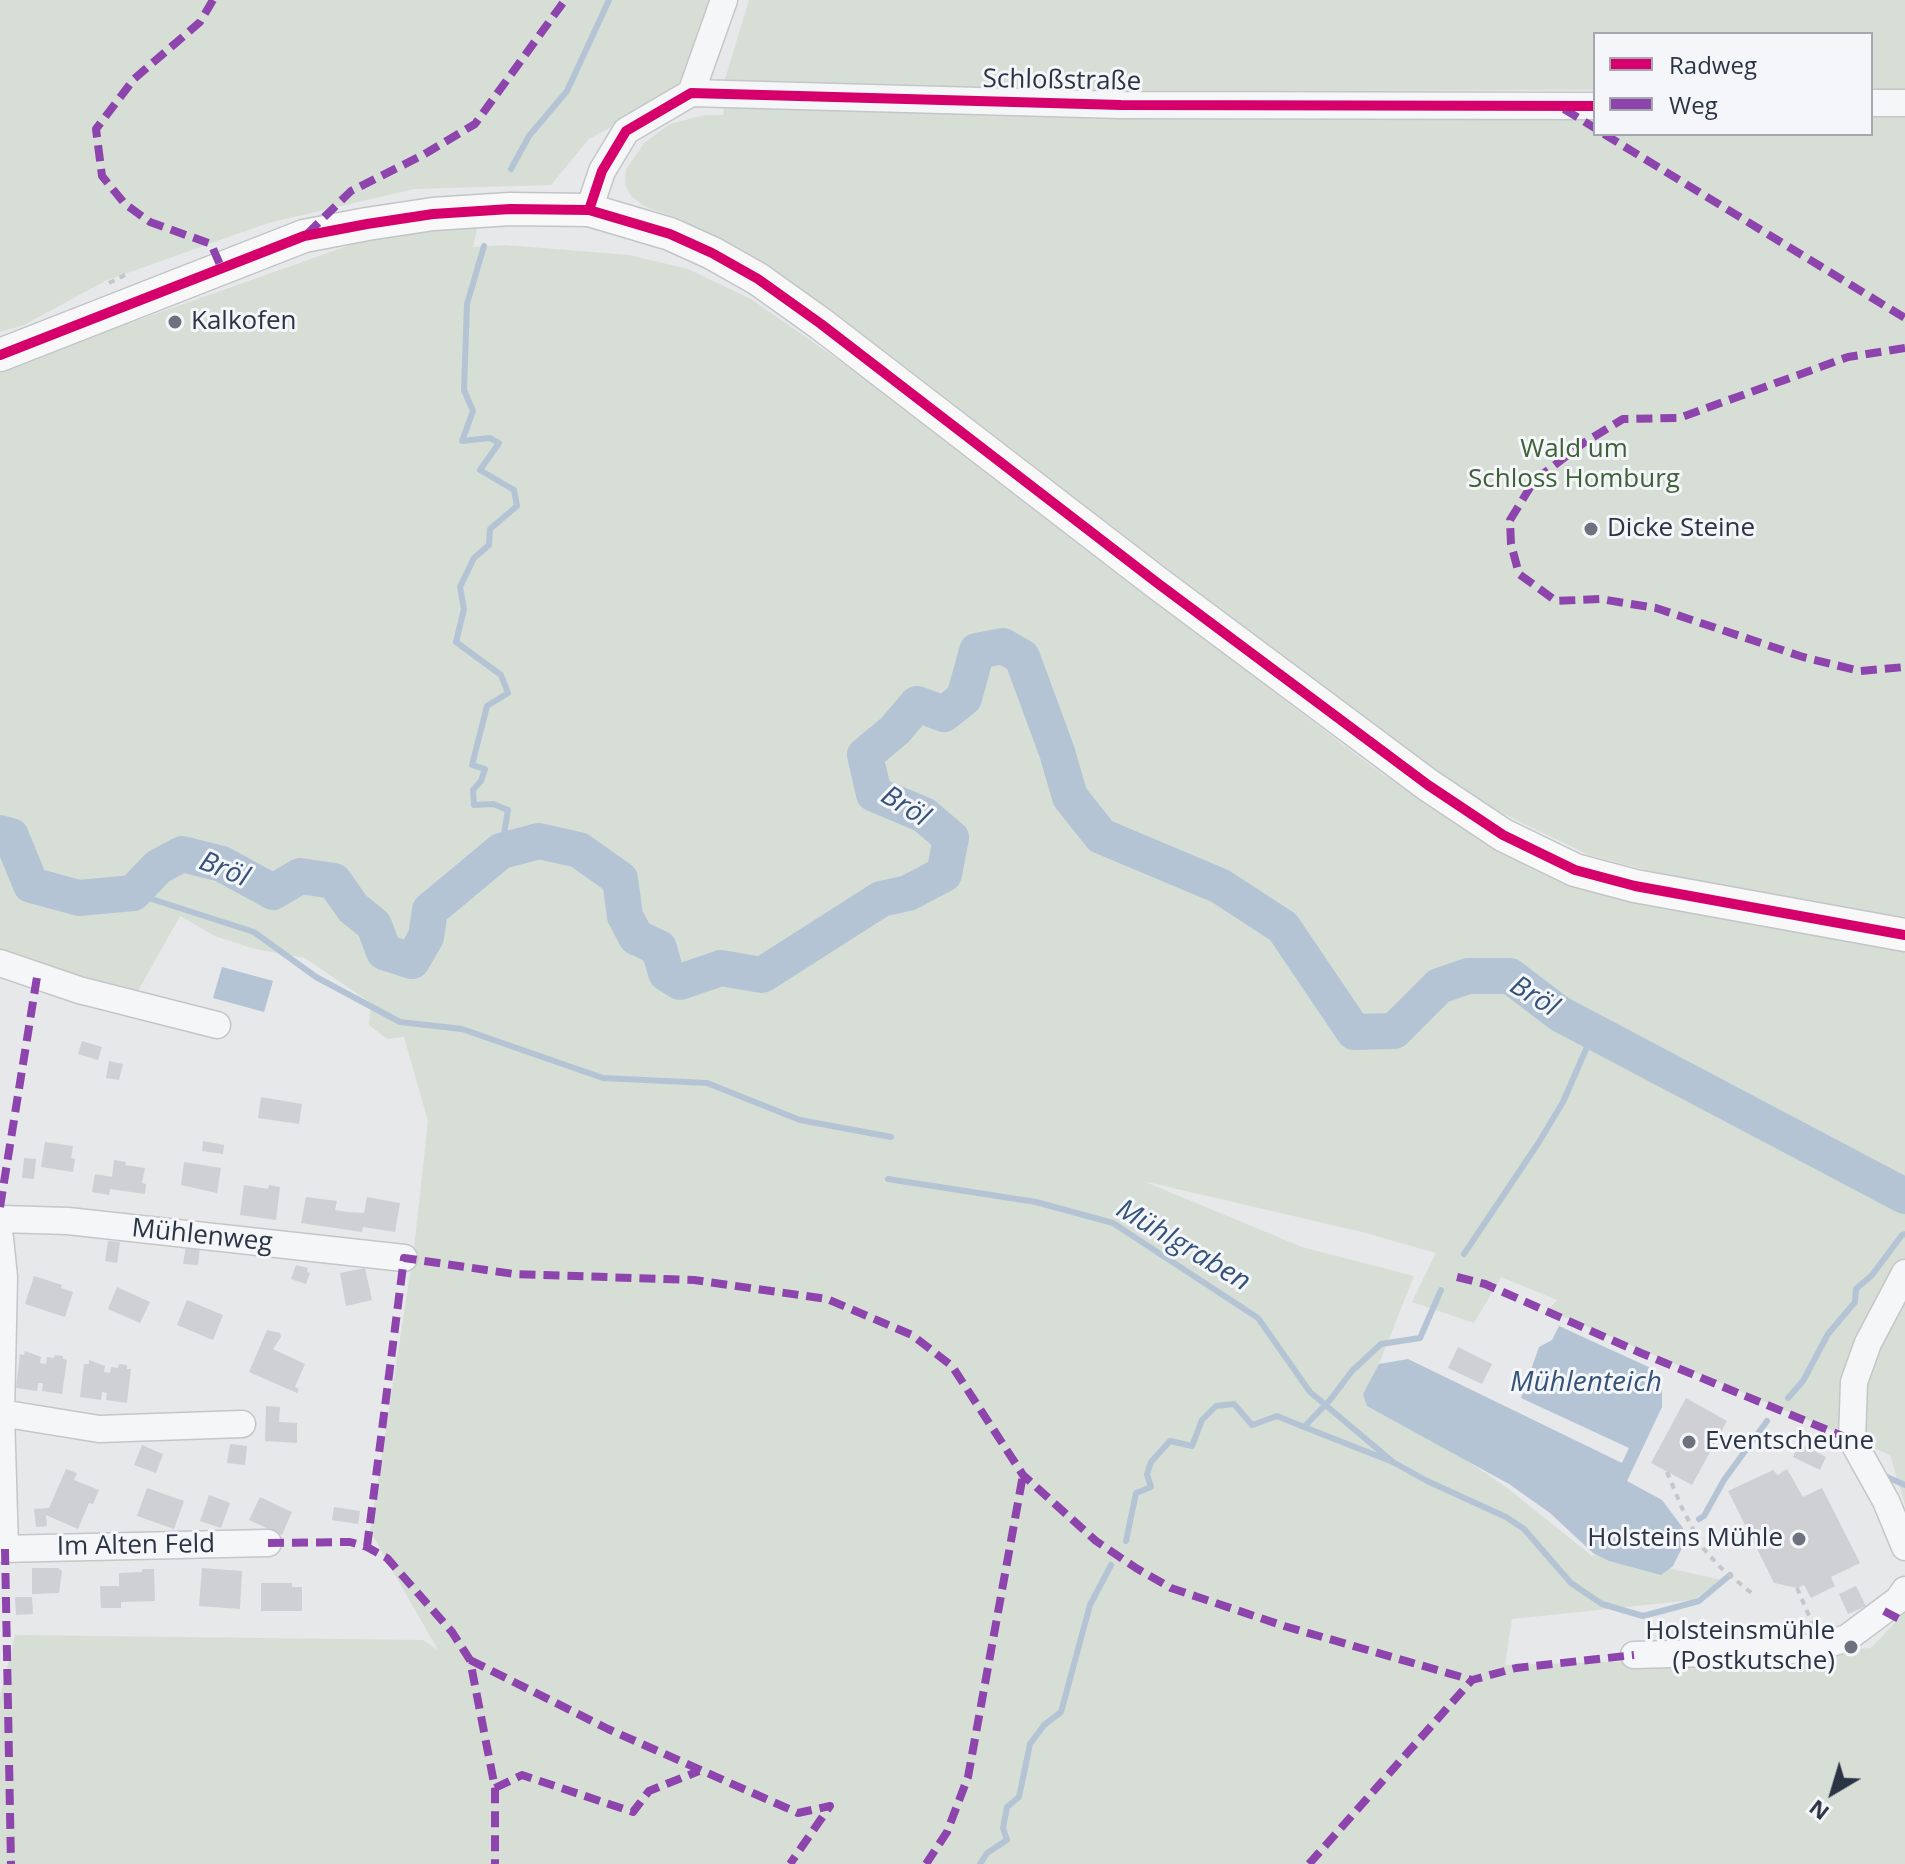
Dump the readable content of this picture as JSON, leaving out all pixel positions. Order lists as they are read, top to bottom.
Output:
{
  "streets": {
    "street": ["Schloßstraße", "Mühlenweg", "Im Alten Feld"]
  },
  "water": ["Bröl", "Mühlgraben", "Mühlenteich"],
  "parks": ["Wald um Schloss Homburg"],
  "places": [
    "Kalkofen",
    "Dicke Steine",
    "Eventscheune",
    "Holsteins Mühle",
    "Holsteinsmühle (Postkutsche)"
  ],
  "legend": ["Radweg", "Weg"],
  "north": "bottom left"
}
